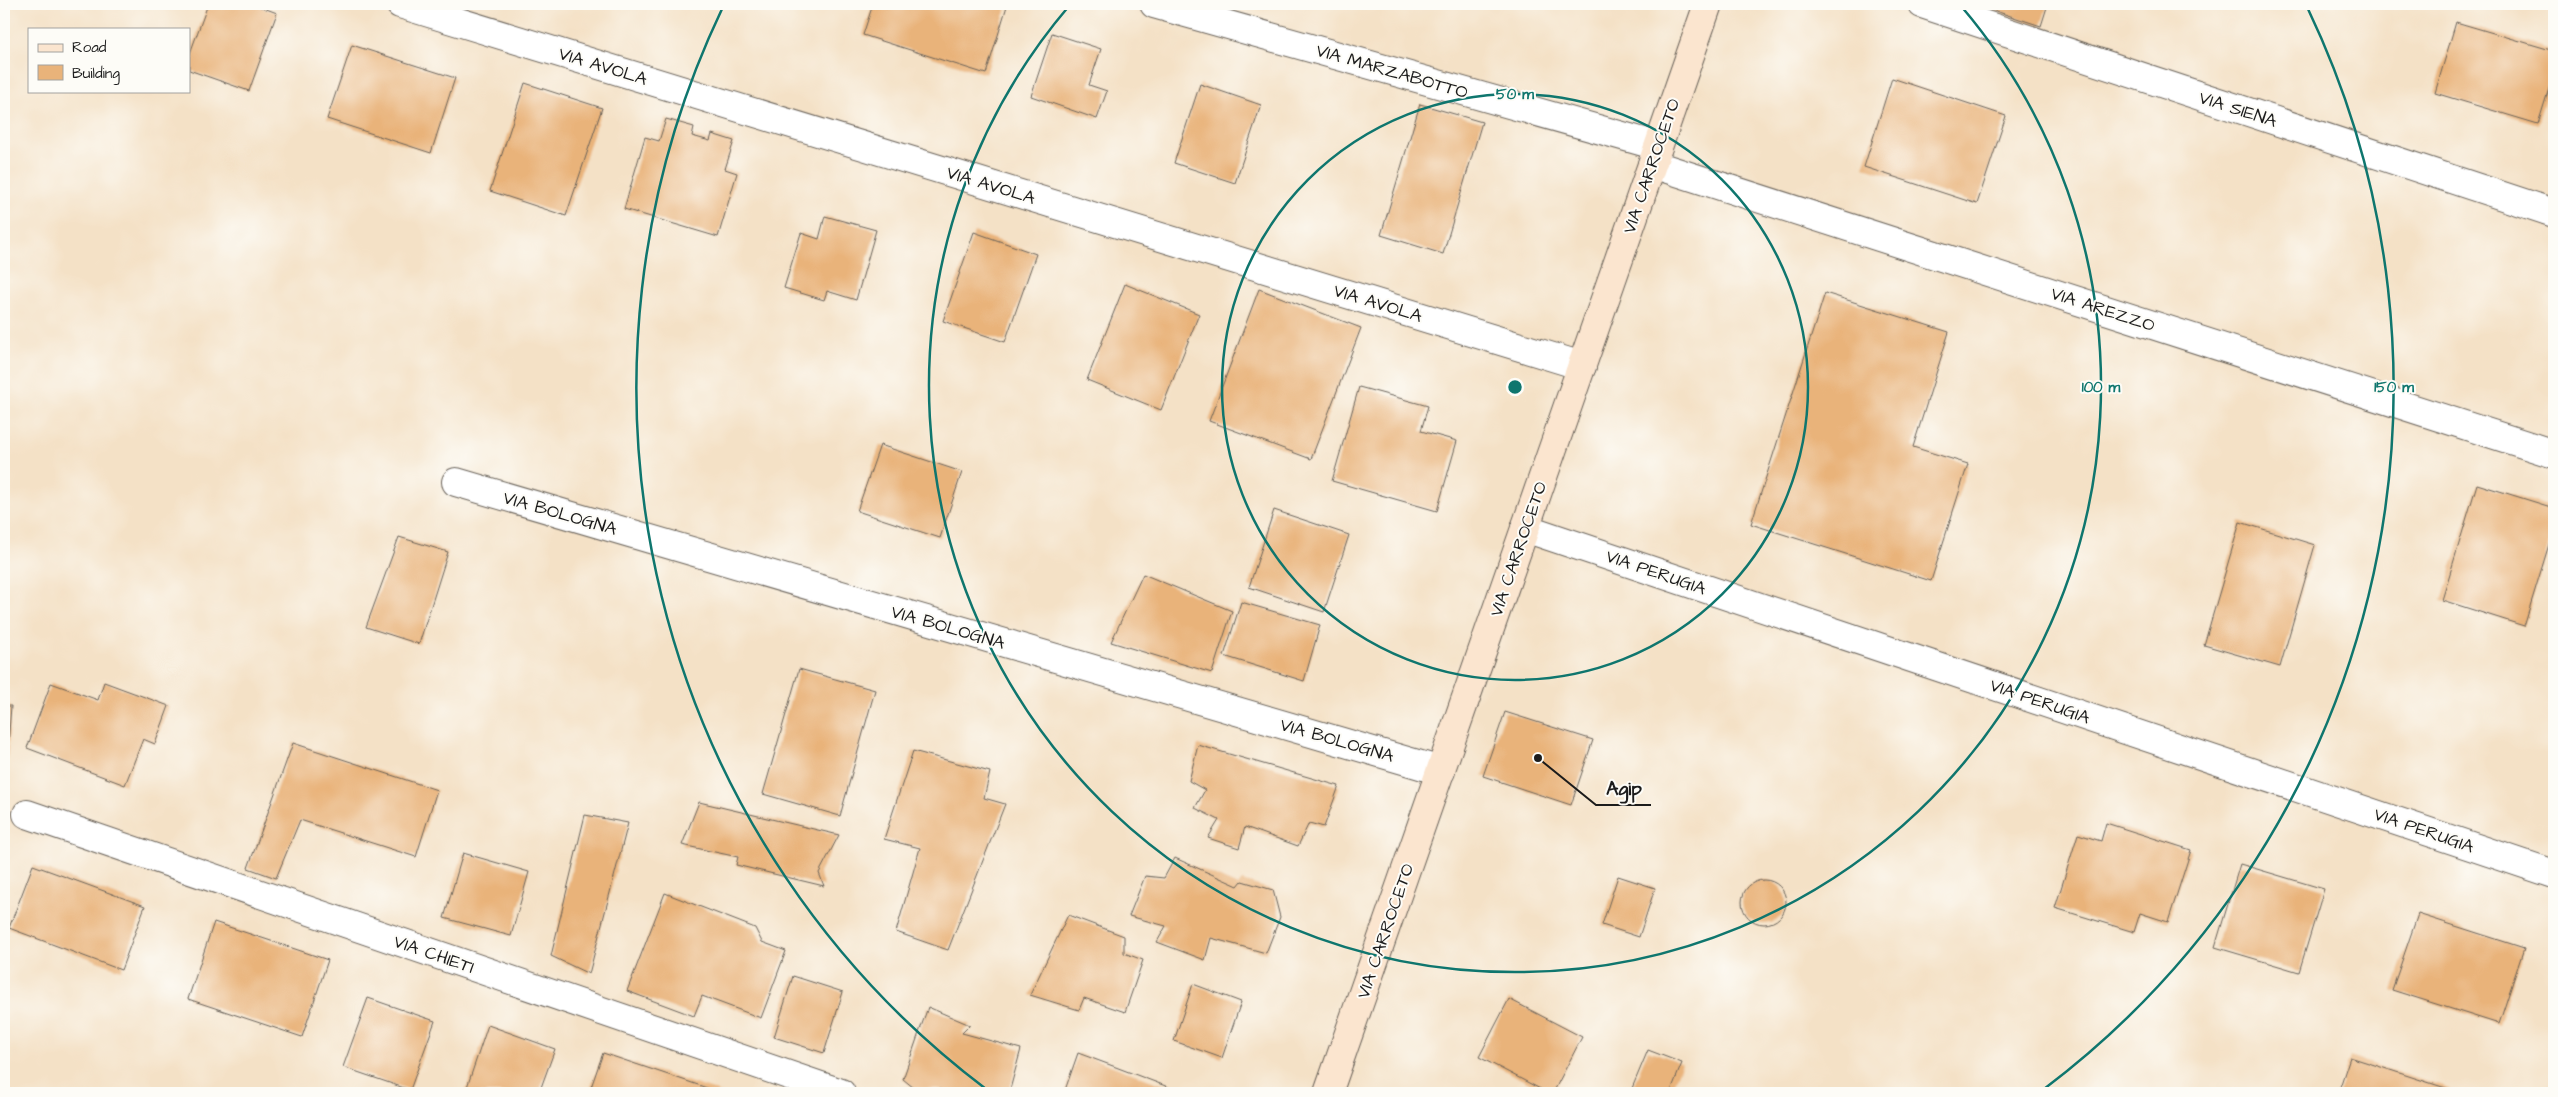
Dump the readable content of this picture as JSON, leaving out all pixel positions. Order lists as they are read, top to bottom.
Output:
{
  "streets": {
    "street": [
      "VIA AVOLA",
      "VIA MARZABOTTO",
      "VIA SIENA",
      "VIA CARROCETO",
      "VIA AREZZO",
      "VIA BOLOGNA",
      "VIA PERUGIA",
      "VIA CHIETI"
    ]
  },
  "crossings": [
    ["VIA AVOLA", "VIA CARROCETO"],
    ["VIA MARZABOTTO", "VIA CARROCETO"],
    ["VIA MARZABOTTO", "VIA AREZZO"],
    ["VIA CARROCETO", "VIA AREZZO"],
    ["VIA CARROCETO", "VIA BOLOGNA"],
    ["VIA CARROCETO", "VIA PERUGIA"]
  ],
  "places": ["Agip"],
  "legend": ["Road", "Building"],
  "rings": ["50 m", "100 m", "150 m"]
}
